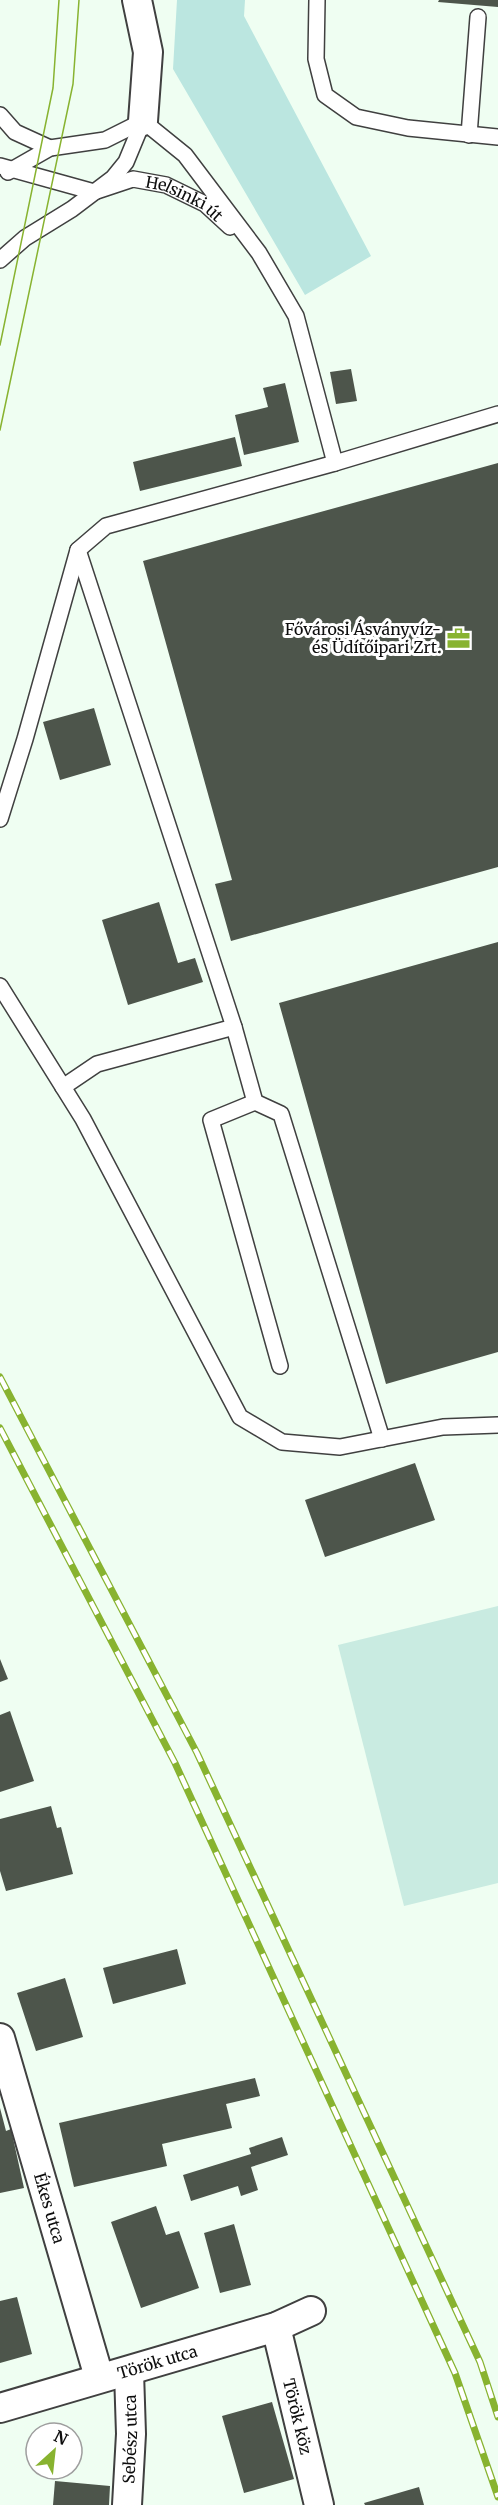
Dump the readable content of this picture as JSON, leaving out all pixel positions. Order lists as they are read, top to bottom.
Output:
{
  "streets": {
    "street": [
      "Helsinki út",
      "Ékes utca",
      "Török utca",
      "Török köz",
      "Sebész utca"
    ]
  },
  "crossings": [
    ["Ékes utca", "Török utca"],
    ["Török utca", "Török köz"],
    ["Török utca", "Sebész utca"]
  ],
  "places": {
    "office": ["Fővárosi Ásványvíz- és Üdítőipari Zrt."]
  },
  "north": "top right"
}
